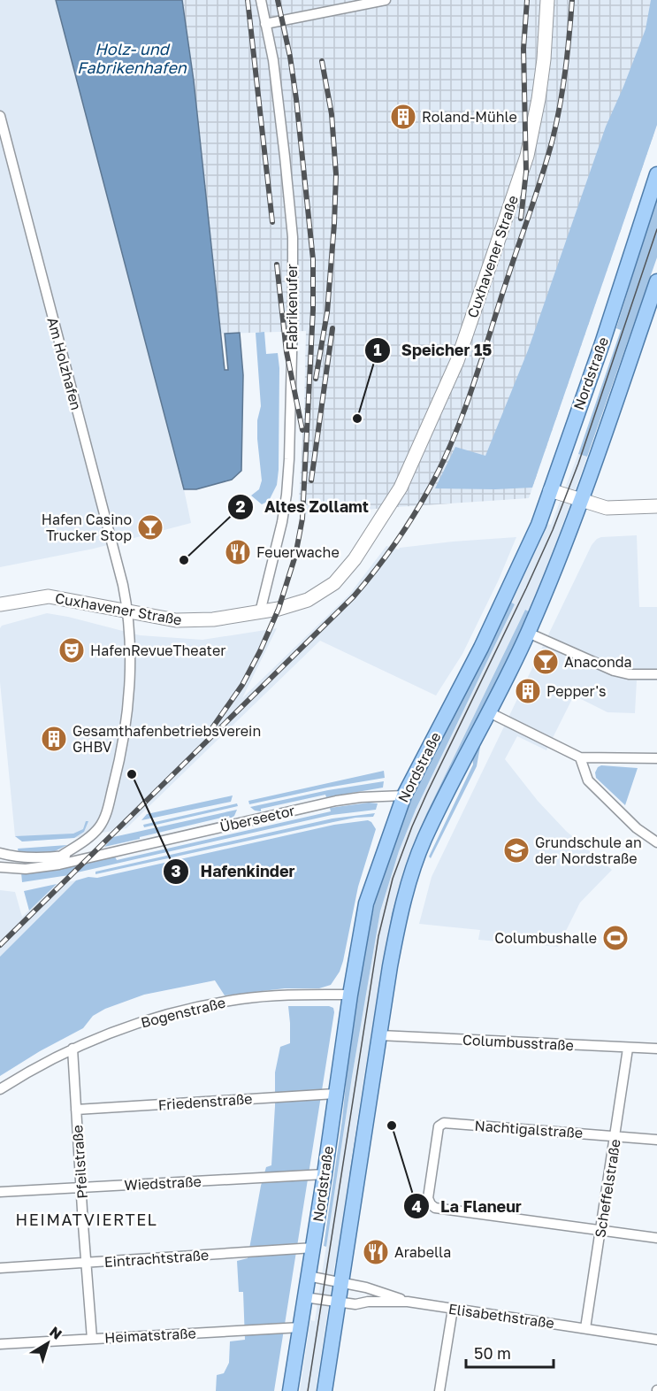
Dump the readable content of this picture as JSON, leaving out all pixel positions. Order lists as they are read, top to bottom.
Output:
{
  "streets": {
    "main road": ["Nordstraße"],
    "street": [
      "Cuxhavener Straße",
      "Fabrikenufer",
      "Am Holzhafen",
      "Überseetor",
      "Bogenstraße",
      "Columbusstraße",
      "Friedenstraße",
      "Nachtigalstraße",
      "Pfeilstraße",
      "Wiedstraße",
      "Scheffelstraße",
      "Eintrachtstraße",
      "Elisabethstraße",
      "Heimatstraße"
    ]
  },
  "crossings": [
    ["Cuxhavener Straße", "Fabrikenufer"],
    ["Cuxhavener Straße", "Am Holzhafen"],
    ["Am Holzhafen", "Überseetor"],
    ["Nordstraße", "Überseetor"],
    ["Nordstraße", "Bogenstraße"],
    ["Nordstraße", "Friedenstraße"],
    ["Nordstraße", "Wiedstraße"],
    ["Nordstraße", "Eintrachtstraße"],
    ["Nordstraße", "Elisabethstraße"],
    ["Nordstraße", "Heimatstraße"],
    ["Bogenstraße", "Pfeilstraße"],
    ["Columbusstraße", "Scheffelstraße"],
    ["Friedenstraße", "Pfeilstraße"],
    ["Nachtigalstraße", "Scheffelstraße"],
    ["Pfeilstraße", "Wiedstraße"],
    ["Pfeilstraße", "Eintrachtstraße"],
    ["Pfeilstraße", "Heimatstraße"],
    ["Scheffelstraße", "Elisabethstraße"]
  ],
  "districts": ["HEIMATVIERTEL"],
  "water": ["Holz- und Fabrikenhafen"],
  "places": {
    "building": ["Roland-Mühle", "Pepper's", "Gesamthafenbetriebsverein GHBV"],
    "other": [
      "Speicher 15",
      "Altes Zollamt",
      "Hafenkinder",
      "La Flaneur"
    ],
    "bar": ["Hafen Casino Trucker Stop", "Anaconda"],
    "restaurant": ["Feuerwache", "Arabella"],
    "theatre": ["HafenRevueTheater"],
    "school or university": ["Grundschule an der Nordstraße"],
    "sports": ["Columbushalle"]
  },
  "scale_bar": "50 m",
  "north": "top right"
}
